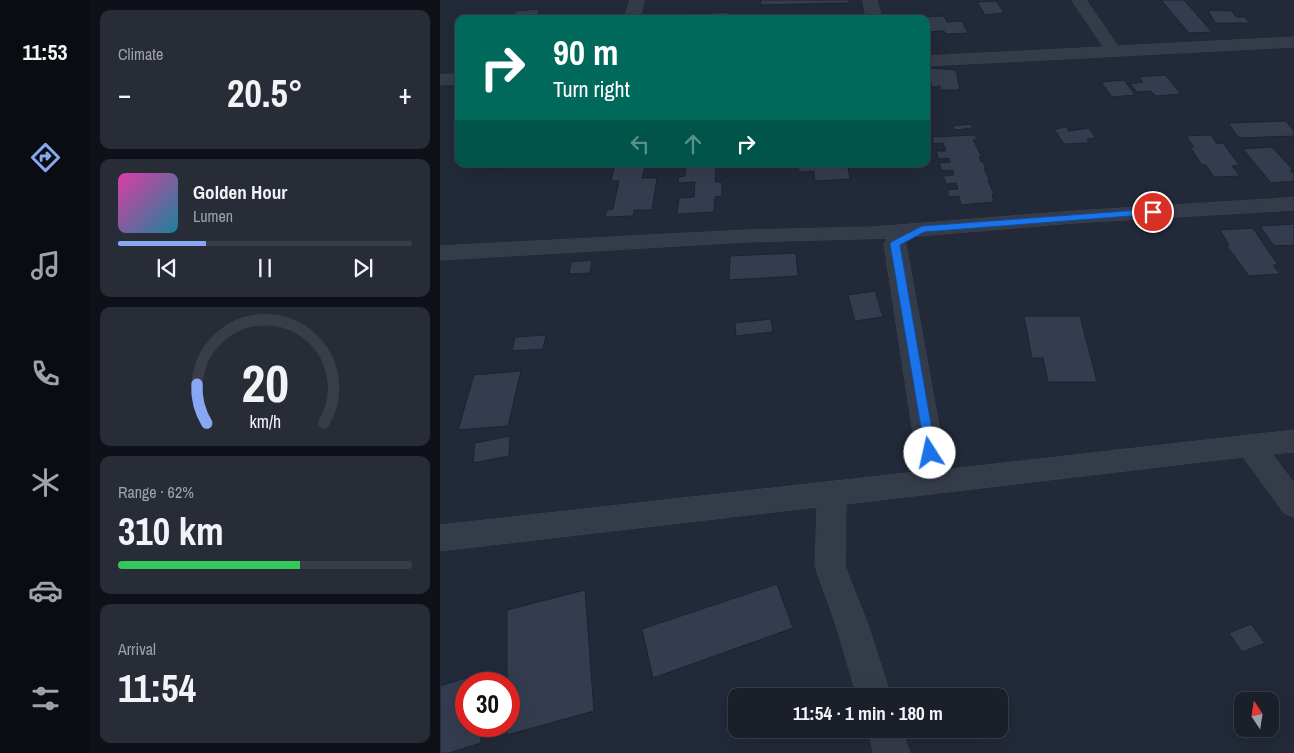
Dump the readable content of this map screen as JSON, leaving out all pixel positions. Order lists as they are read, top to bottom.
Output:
{
  "north": "top",
  "page": {
    "tabs": "11:53",
    "tile": [
      "Climate",
      ["Range · 62%", "310 km"],
      ["Arrival", "11:54"]
    ],
    "turn": ["90 m", "Turn right"],
    "heat": ["−", "20.5°", "+"],
    "song": ["Golden Hour", "Lumen"],
    "limit": "30",
    "trip": "11:54 · 1 min · 180 m",
    "gauge": ["20", "km/h"]
  }
}
